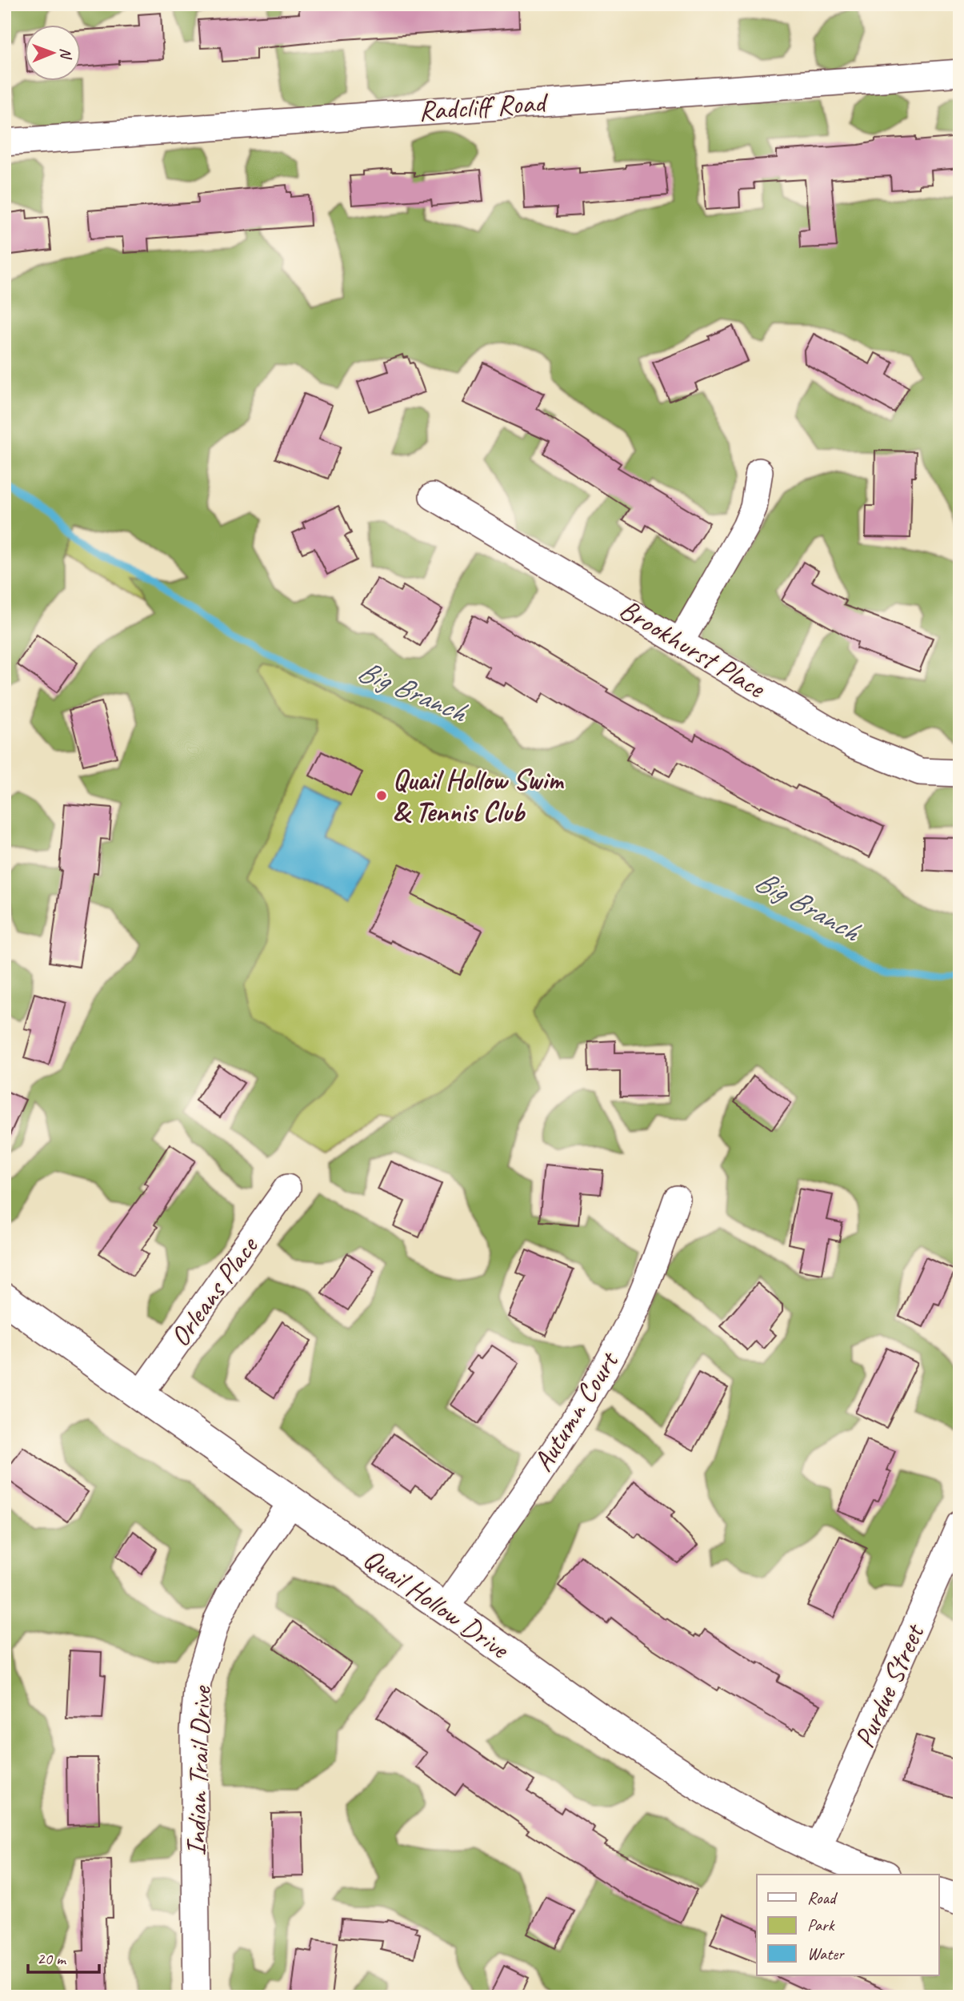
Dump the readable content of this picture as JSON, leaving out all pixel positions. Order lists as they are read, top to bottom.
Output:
{
  "streets": {
    "street": [
      "Radcliff Road",
      "Brookhurst Place",
      "Orleans Place",
      "Autumn Court",
      "Quail Hollow Drive",
      "Purdue Street",
      "Indian Trail Drive"
    ]
  },
  "crossings": [
    ["Orleans Place", "Quail Hollow Drive"],
    ["Autumn Court", "Quail Hollow Drive"],
    ["Quail Hollow Drive", "Purdue Street"],
    ["Quail Hollow Drive", "Indian Trail Drive"]
  ],
  "water": ["Big Branch"],
  "places": ["Quail Hollow Swim & Tennis Club"],
  "legend": ["Road", "Park", "Water"],
  "scale_bar": "20 m",
  "north": "right"
}
